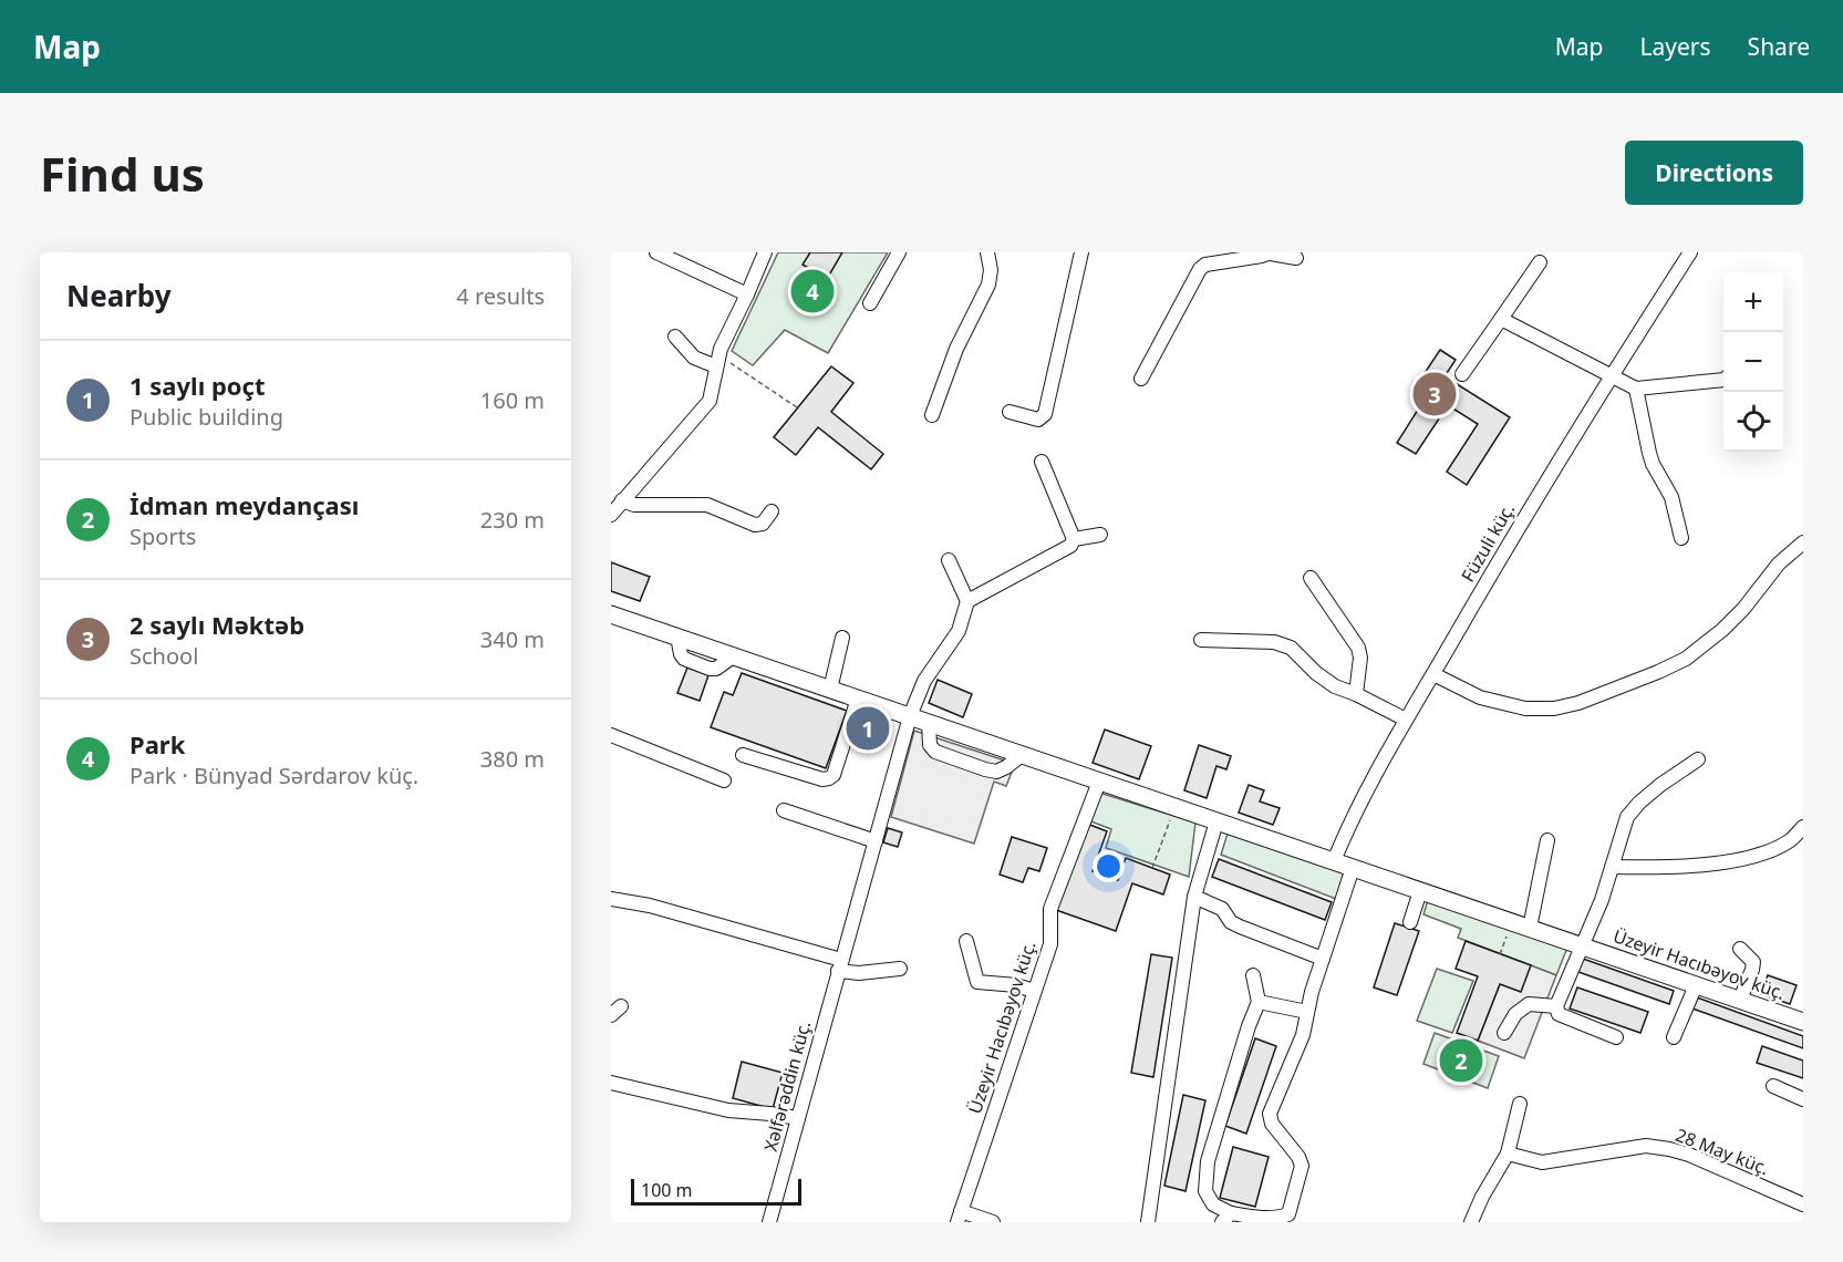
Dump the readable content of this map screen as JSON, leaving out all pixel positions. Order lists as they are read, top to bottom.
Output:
{
  "streets": {
    "main road": ["Üzeyir Hacıbəyov küç."],
    "street": ["Füzuli küç.", "Xəlfərəddin küç.", "28 May küç."]
  },
  "crossings": [
    ["Füzuli küç.", "Üzeyir Hacıbəyov küç."],
    ["Üzeyir Hacıbəyov küç.", "Xəlfərəddin küç."]
  ],
  "scale_bar": "100 m",
  "page": {
    "header": "Map",
    "nav": ["Map", "Layers", "Share"],
    "buttons": "Directions",
    "title": "Find us",
    "heading": ["Nearby", "4 results"],
    "pins": [
      "4",
      "3",
      "1",
      "2"
    ],
    "map_buttons": ["+", "−"],
    "list": [
      {
        "mark": "1",
        "name": "1 saylı poçt",
        "note": "Public building",
        "value": "160 m"
      },
      {
        "mark": "2",
        "name": "İdman meydançası",
        "note": "Sports",
        "value": "230 m"
      },
      {
        "mark": "3",
        "name": "2 saylı Məktəb",
        "note": "School",
        "value": "340 m"
      },
      {
        "mark": "4",
        "name": "Park",
        "note": "Park · Bünyad Sərdarov küç.",
        "value": "380 m"
      }
    ],
    "scale": "100 m"
  }
}
